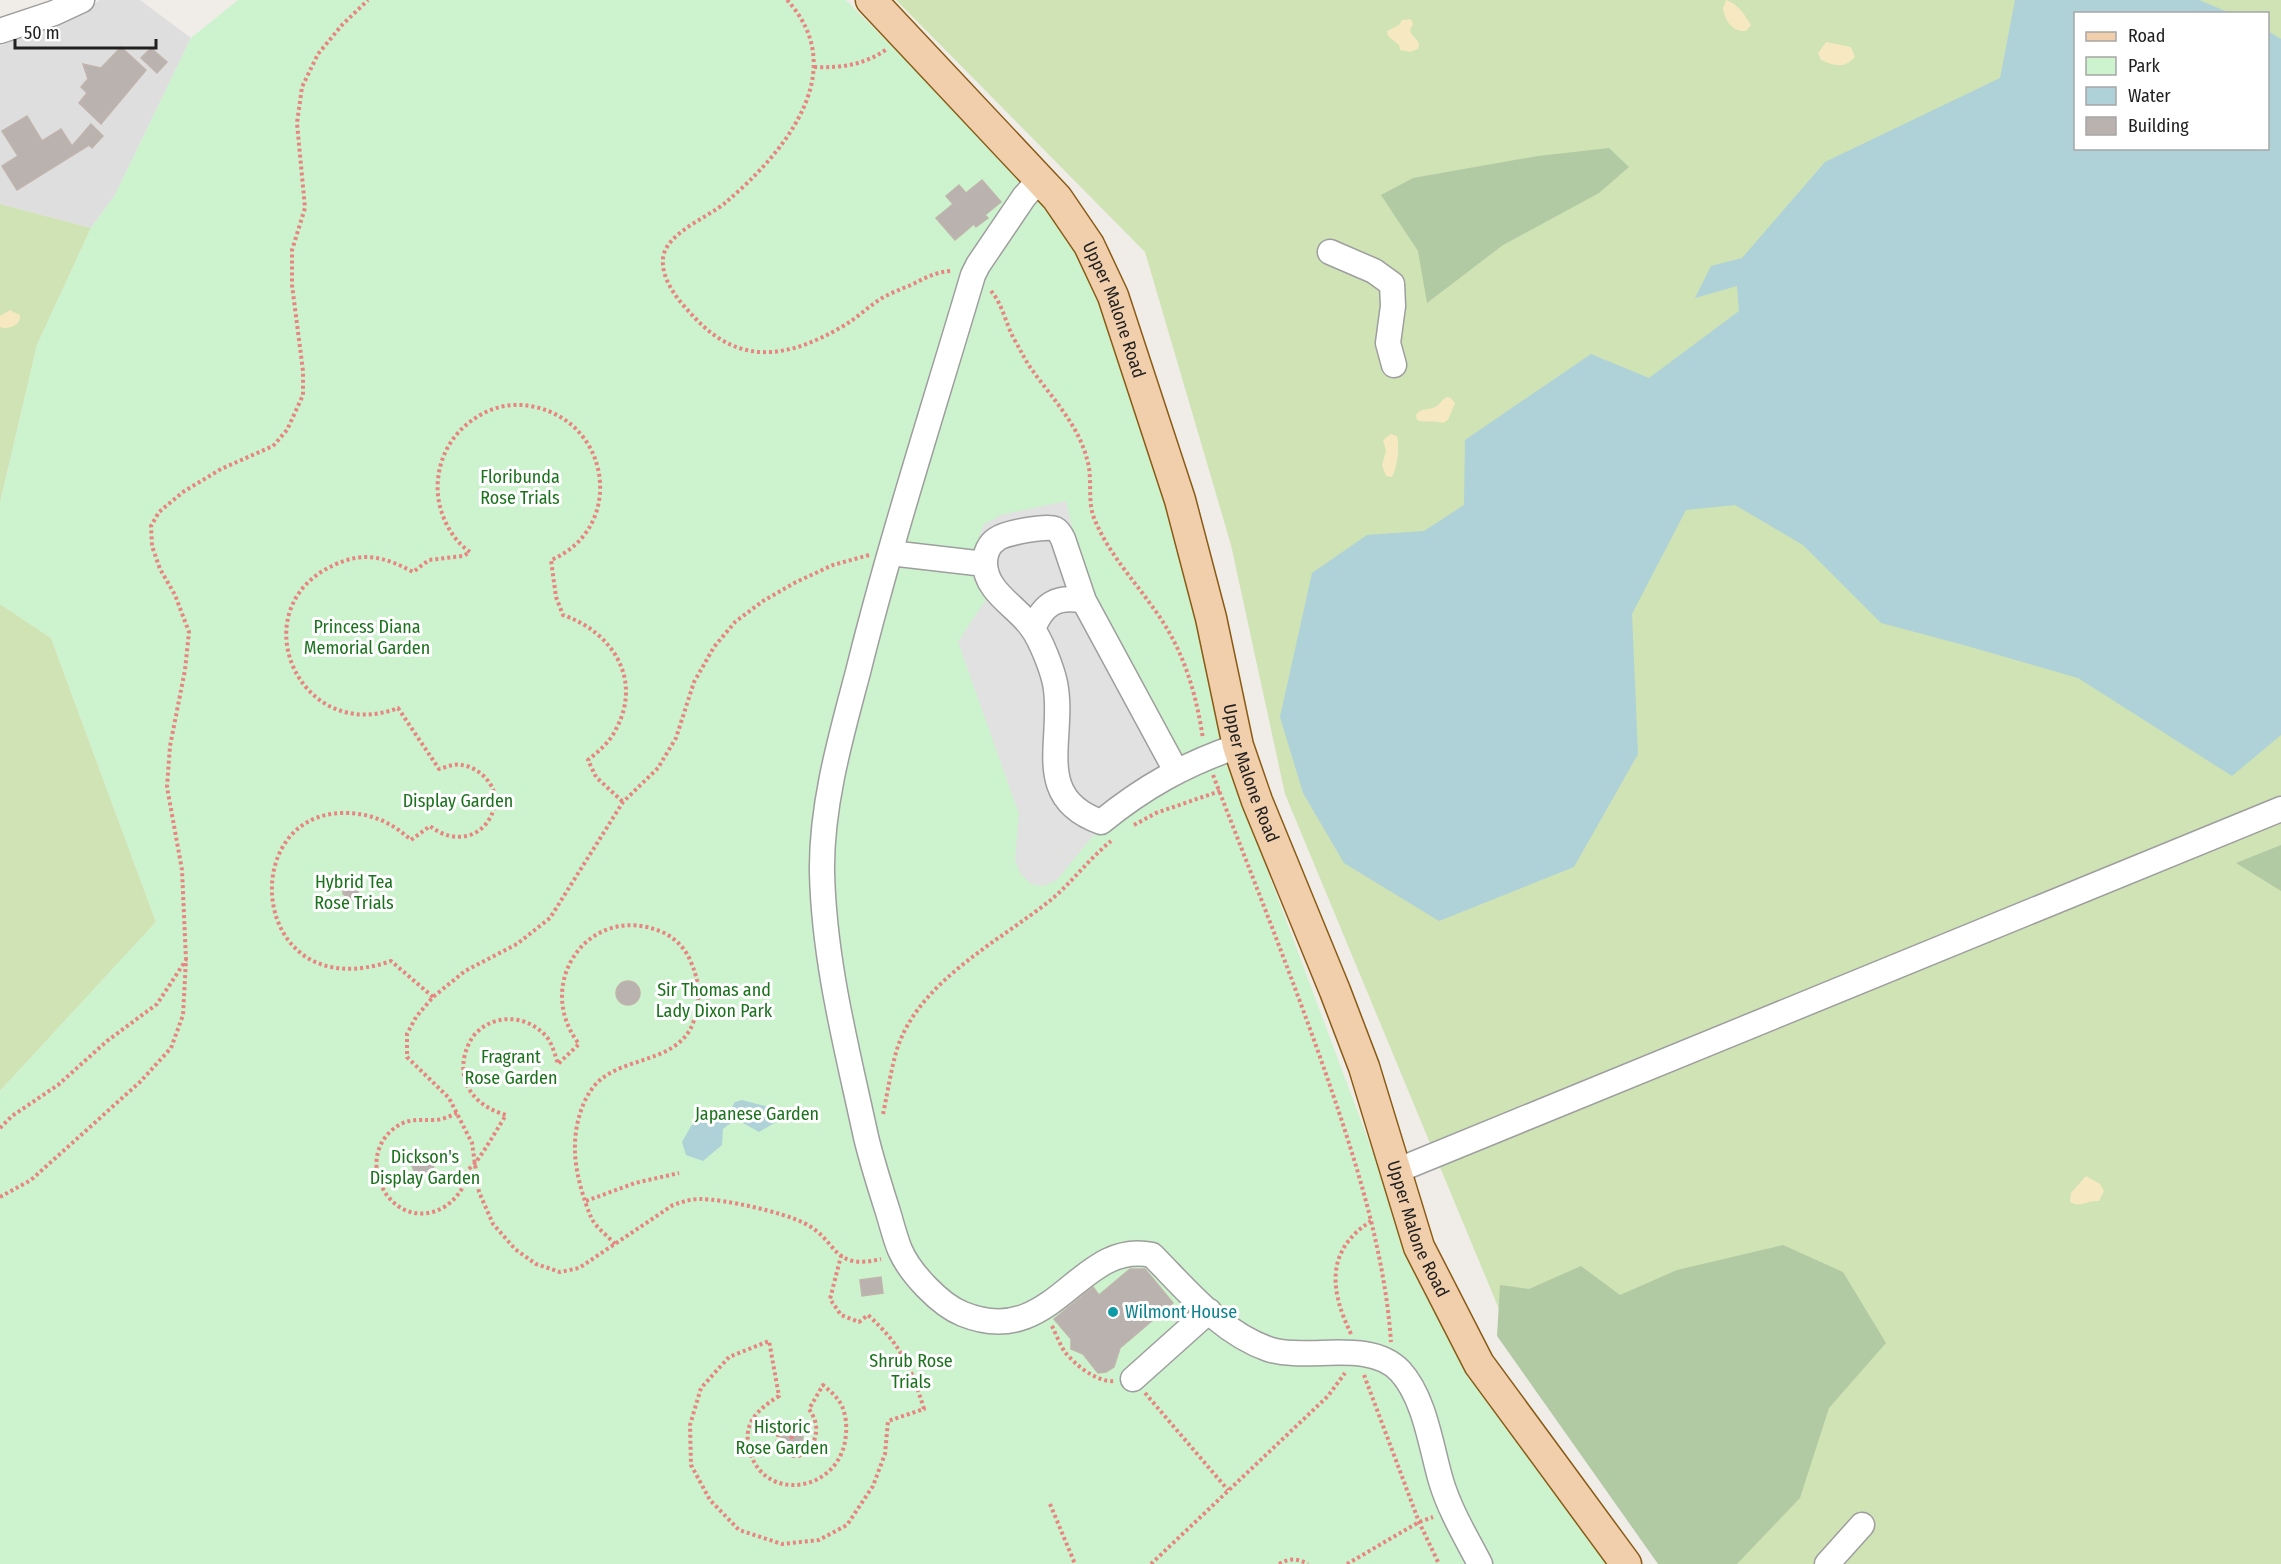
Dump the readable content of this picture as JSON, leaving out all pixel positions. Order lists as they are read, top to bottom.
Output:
{
  "streets": {
    "main road": ["Upper Malone Road"]
  },
  "parks": [
    "Floribunda Rose Trials",
    "Princess Diana Memorial Garden",
    "Display Garden",
    "Hybrid Tea Rose Trials",
    "Sir Thomas and Lady Dixon Park",
    "Fragrant Rose Garden",
    "Japanese Garden",
    "Dickson's Display Garden",
    "Shrub Rose Trials",
    "Historic Rose Garden"
  ],
  "places": ["Wilmont House"],
  "legend": [
    "Road",
    "Park",
    "Water",
    "Building"
  ],
  "scale_bar": "50 m"
}
